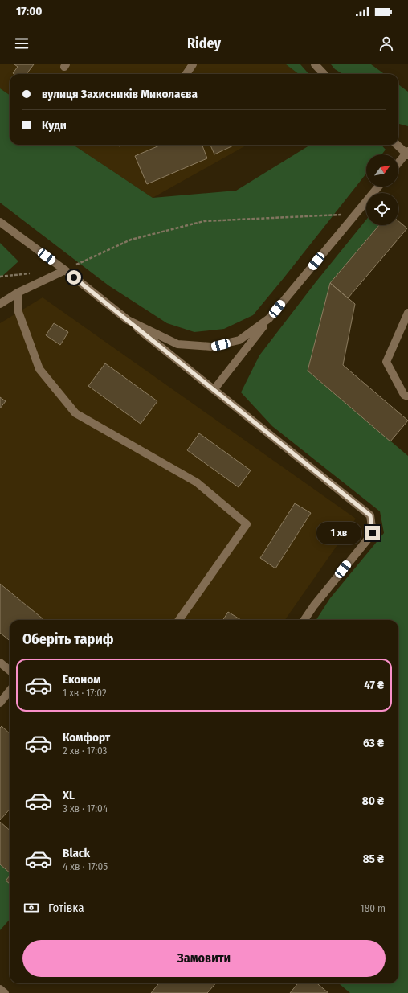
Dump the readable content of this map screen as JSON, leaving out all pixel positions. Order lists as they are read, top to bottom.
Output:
{
  "north": "top right",
  "page": {
    "status": "17:00",
    "header": "Ridey",
    "banner": ["вулиця Захисників Миколаєва", "Куди"],
    "bubble": "1 хв",
    "heading": "Оберіть тариф",
    "list": [
      {
        "name": "Економ",
        "note": "1 хв · 17:02",
        "value": "47 ₴"
      },
      {
        "name": "Комфорт",
        "note": "2 хв · 17:03",
        "value": "63 ₴"
      },
      {
        "name": "XL",
        "note": "3 хв · 17:04",
        "value": "80 ₴"
      },
      {
        "name": "Black",
        "note": "4 хв · 17:05",
        "value": "85 ₴"
      }
    ],
    "pay": ["Готівка", "180 m"],
    "buttons": "Замовити"
  }
}
